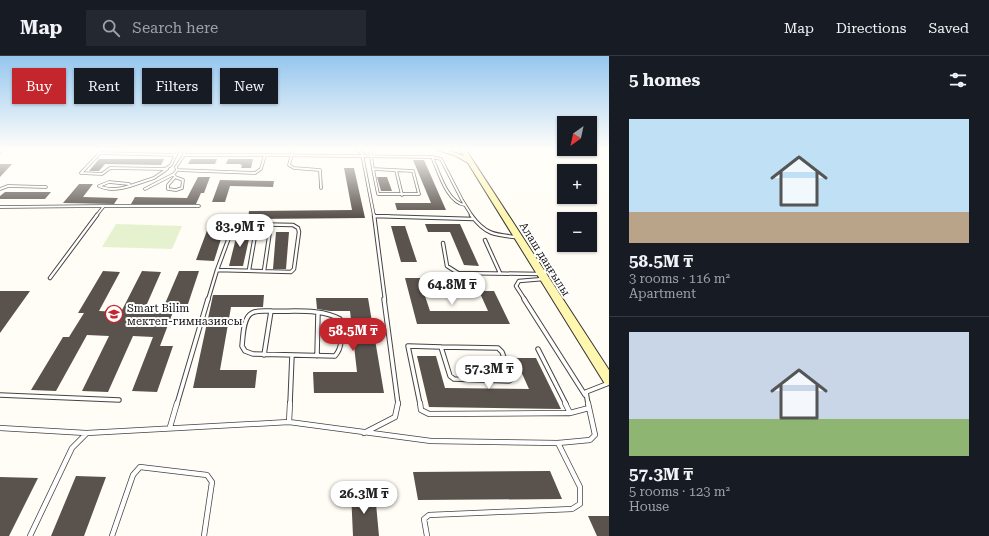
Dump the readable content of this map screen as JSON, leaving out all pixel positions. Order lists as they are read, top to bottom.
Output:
{
  "streets": {
    "main road": ["Алаш даңғылы"]
  },
  "places": {
    "school or university": ["Smart Bilim мектеп-гимназиясы"]
  },
  "north": "bottom left",
  "page": {
    "header": "Map",
    "search": "Search here",
    "nav": ["Map", "Directions", "Saved"],
    "heading": "5 homes",
    "chip": [
      "Buy",
      "Rent",
      "Filters",
      "New"
    ],
    "list": [
      {
        "name": "58.5M ₸",
        "note": "3 rooms · 116 m² · Apartment"
      },
      {
        "name": "57.3M ₸",
        "note": "5 rooms · 123 m² · House"
      }
    ],
    "map_buttons": ["+", "−"],
    "price": [
      "83.9M ₸",
      "64.8M ₸",
      "58.5M ₸",
      "57.3M ₸",
      "26.3M ₸"
    ]
  }
}
